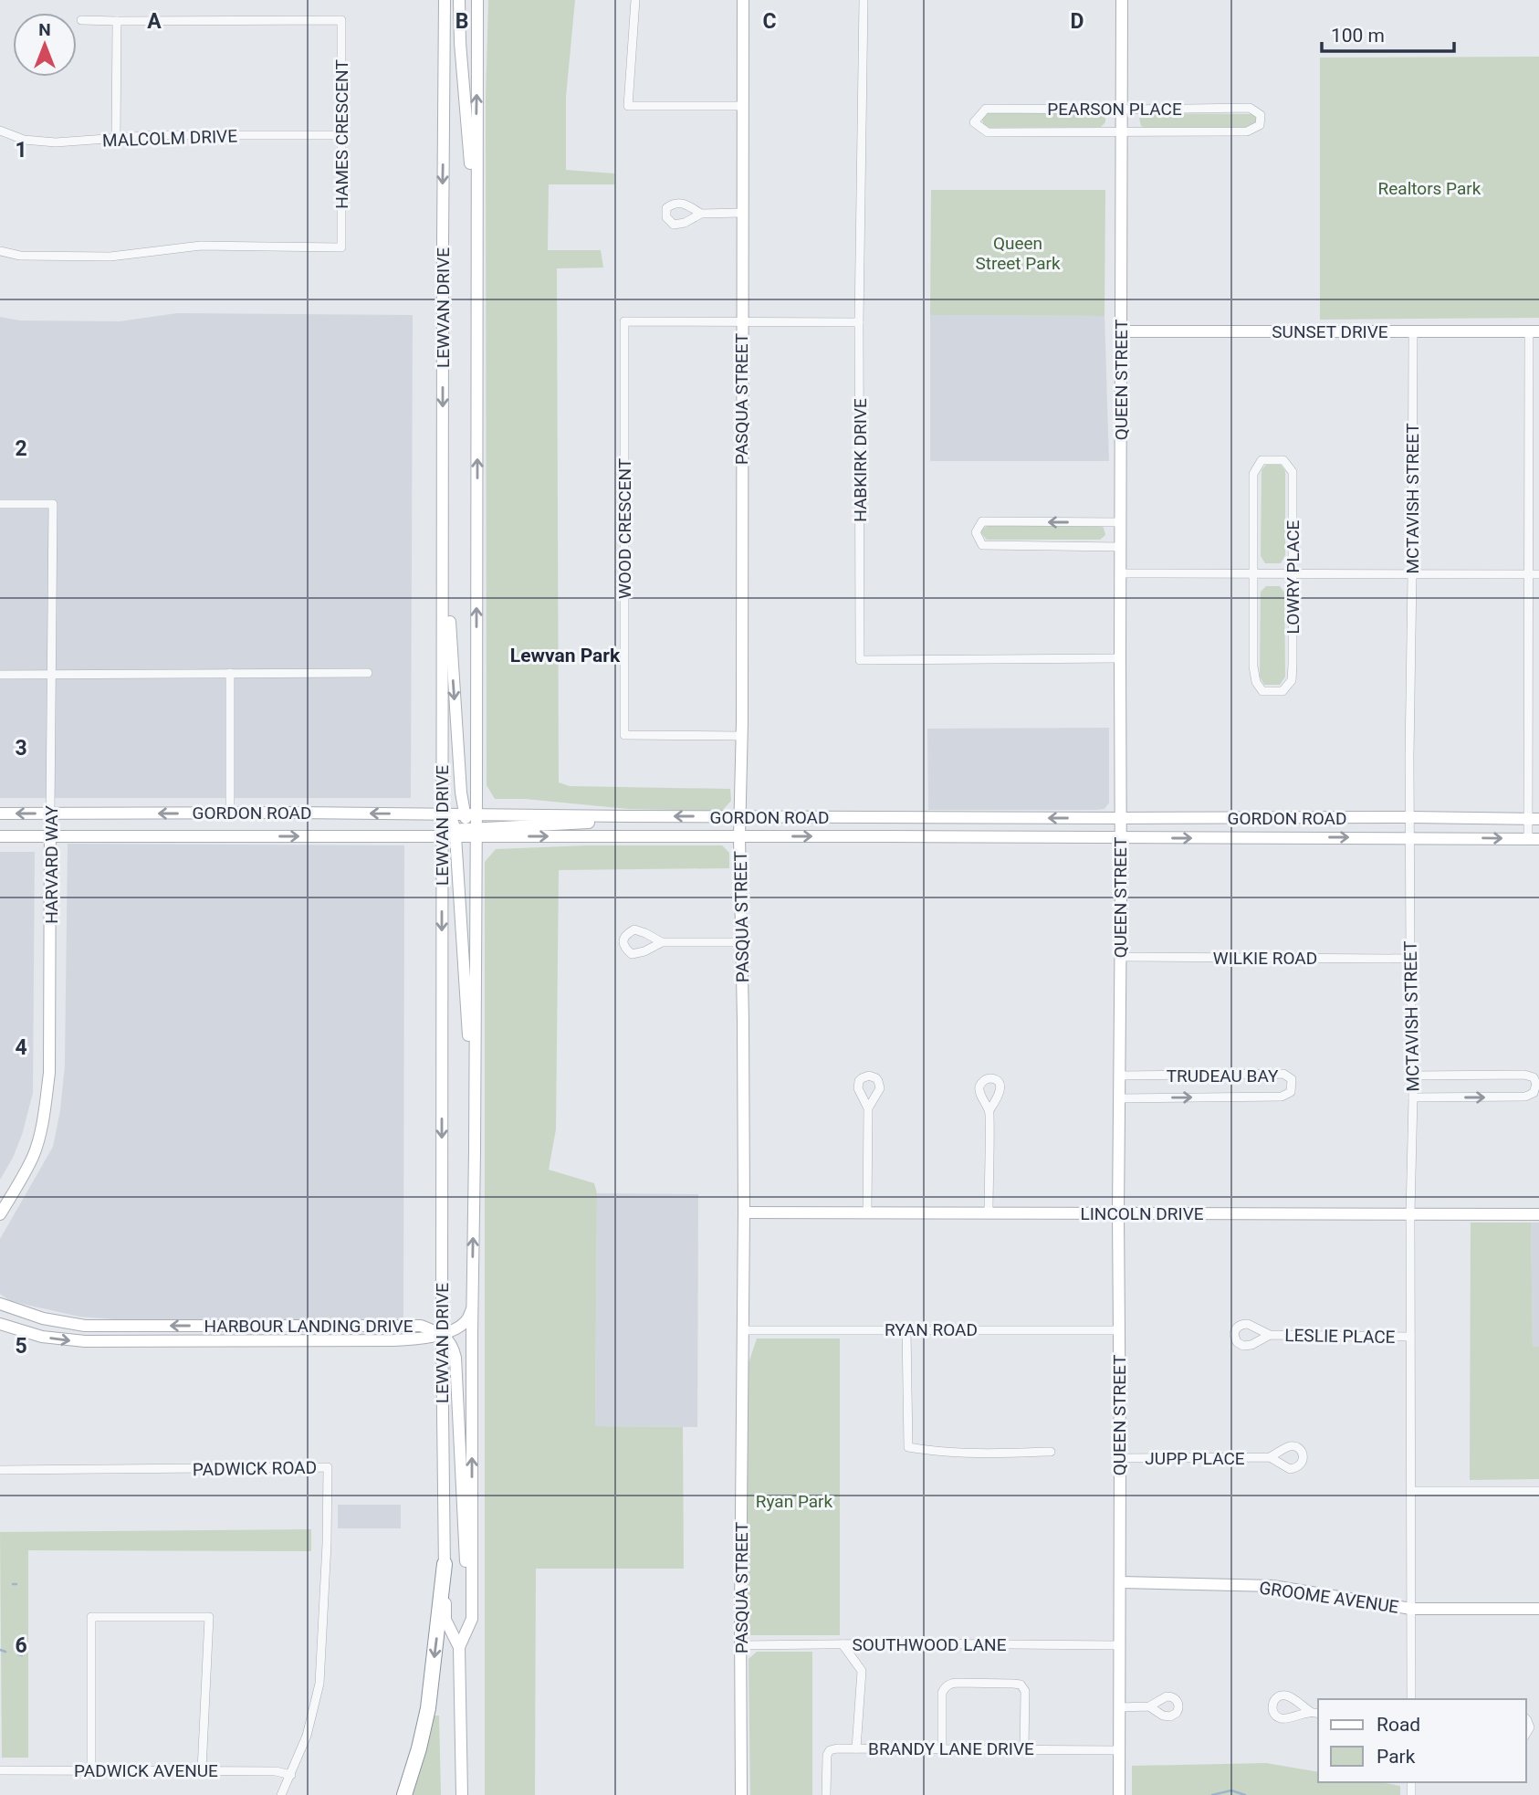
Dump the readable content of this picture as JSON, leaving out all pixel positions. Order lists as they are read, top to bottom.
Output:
{
  "streets": {
    "main road": [
      "LEWVAN DRIVE",
      "SUNSET DRIVE",
      "QUEEN STREET",
      "PASQUA STREET",
      "GORDON ROAD",
      "HARVARD WAY",
      "LINCOLN DRIVE",
      "HARBOUR LANDING DRIVE",
      "GROOME AVENUE"
    ],
    "street": [
      "PEARSON PLACE",
      "HAMES CRESCENT",
      "MALCOLM DRIVE",
      "HABKIRK DRIVE",
      "MCTAVISH STREET",
      "WOOD CRESCENT",
      "LOWRY PLACE",
      "WILKIE ROAD",
      "TRUDEAU BAY",
      "RYAN ROAD",
      "LESLIE PLACE",
      "JUPP PLACE",
      "PADWICK ROAD",
      "SOUTHWOOD LANE",
      "BRANDY LANE DRIVE",
      "PADWICK AVENUE"
    ]
  },
  "crossings": [
    ["PEARSON PLACE", "QUEEN STREET"],
    ["HAMES CRESCENT", "MALCOLM DRIVE"],
    ["LEWVAN DRIVE", "GORDON ROAD"],
    ["LEWVAN DRIVE", "HARBOUR LANDING DRIVE"],
    ["SUNSET DRIVE", "QUEEN STREET"],
    ["SUNSET DRIVE", "MCTAVISH STREET"],
    ["QUEEN STREET", "HABKIRK DRIVE"],
    ["QUEEN STREET", "GORDON ROAD"],
    ["QUEEN STREET", "WILKIE ROAD"],
    ["QUEEN STREET", "TRUDEAU BAY"],
    ["QUEEN STREET", "LINCOLN DRIVE"],
    ["QUEEN STREET", "RYAN ROAD"],
    ["QUEEN STREET", "JUPP PLACE"],
    ["QUEEN STREET", "GROOME AVENUE"],
    ["QUEEN STREET", "SOUTHWOOD LANE"],
    ["QUEEN STREET", "BRANDY LANE DRIVE"],
    ["PASQUA STREET", "WOOD CRESCENT"],
    ["PASQUA STREET", "GORDON ROAD"],
    ["PASQUA STREET", "LINCOLN DRIVE"],
    ["PASQUA STREET", "RYAN ROAD"],
    ["PASQUA STREET", "SOUTHWOOD LANE"],
    ["MCTAVISH STREET", "GORDON ROAD"],
    ["MCTAVISH STREET", "WILKIE ROAD"],
    ["MCTAVISH STREET", "LINCOLN DRIVE"],
    ["MCTAVISH STREET", "LESLIE PLACE"],
    ["MCTAVISH STREET", "GROOME AVENUE"],
    ["GORDON ROAD", "HARVARD WAY"],
    ["PADWICK ROAD", "PADWICK AVENUE"]
  ],
  "districts": ["Lewvan Park"],
  "parks": ["Realtors Park", "Queen Street Park", "Ryan Park"],
  "legend": ["Road", "Park"],
  "scale_bar": "100 m",
  "north": "top",
  "grid": {
    "columns": [
      "A",
      "B",
      "C",
      "D"
    ],
    "rows": [
      "1",
      "2",
      "3",
      "4",
      "5",
      "6"
    ]
  }
}
